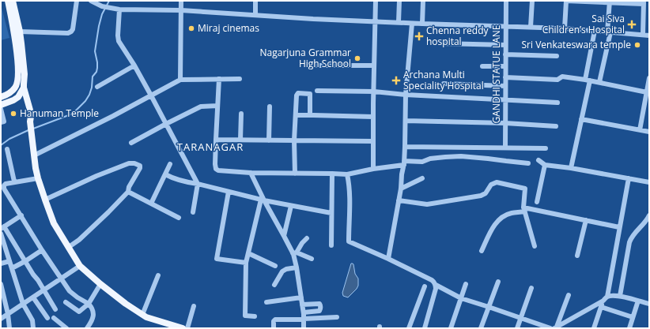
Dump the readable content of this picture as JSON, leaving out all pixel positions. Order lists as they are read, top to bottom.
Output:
{
  "streets": {
    "street": ["GANDHI STATUE LANE"]
  },
  "districts": ["TARANAGAR"],
  "places": {
    "health": ["Sai Siva Children’s Hospital", "Chenna reddy hospital", "Archana Multi Speciality Hospital"],
    "other": [
      "Miraj cinemas",
      "Sri Venkateswara temple",
      "Nagarjuna Grammar High School",
      "Hanuman Temple"
    ]
  }
}
